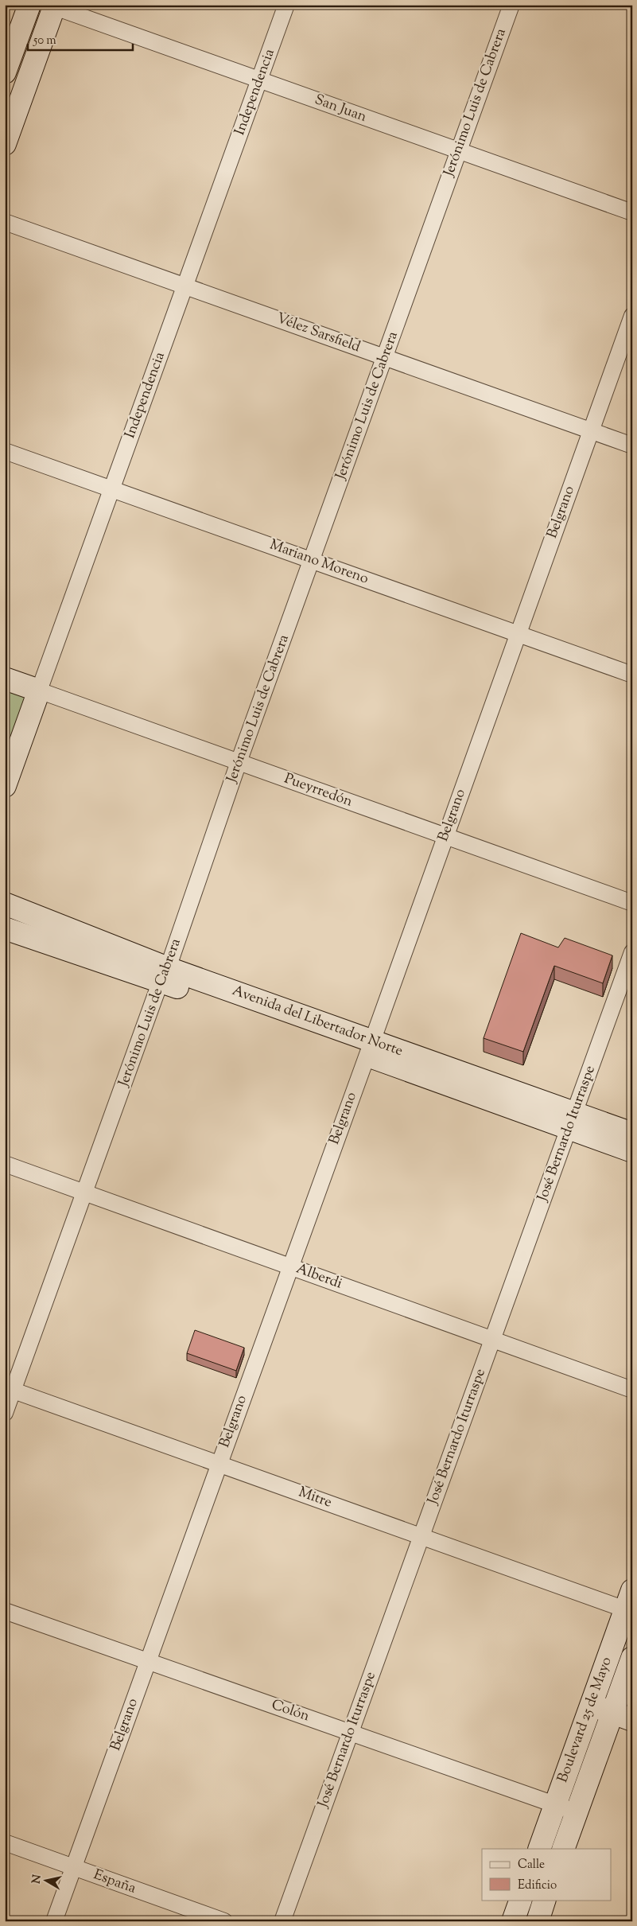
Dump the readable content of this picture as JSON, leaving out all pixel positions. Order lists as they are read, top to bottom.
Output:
{
  "streets": {
    "main road": [
      "Independencia",
      "Pueyrredón",
      "Avenida del Libertador Norte",
      "Boulevard 25 de Mayo"
    ],
    "street": [
      "Jerónimo Luis de Cabrera",
      "San Juan",
      "Vélez Sarsfield",
      "Belgrano",
      "Mariano Moreno",
      "José Bernardo Iturraspe",
      "Alberdi",
      "Mitre",
      "Colón",
      "España"
    ]
  },
  "crossings": [
    ["Independencia", "San Juan"],
    ["Independencia", "Vélez Sarsfield"],
    ["Independencia", "Mariano Moreno"],
    ["Independencia", "Pueyrredón"],
    ["Jerónimo Luis de Cabrera", "San Juan"],
    ["Jerónimo Luis de Cabrera", "Vélez Sarsfield"],
    ["Jerónimo Luis de Cabrera", "Mariano Moreno"],
    ["Jerónimo Luis de Cabrera", "Pueyrredón"],
    ["Jerónimo Luis de Cabrera", "Avenida del Libertador Norte"],
    ["Jerónimo Luis de Cabrera", "Alberdi"],
    ["Jerónimo Luis de Cabrera", "Mitre"],
    ["Vélez Sarsfield", "Belgrano"],
    ["Belgrano", "Mariano Moreno"],
    ["Belgrano", "Pueyrredón"],
    ["Belgrano", "Avenida del Libertador Norte"],
    ["Belgrano", "Alberdi"],
    ["Belgrano", "Mitre"],
    ["Belgrano", "Colón"],
    ["Belgrano", "España"],
    ["Avenida del Libertador Norte", "José Bernardo Iturraspe"],
    ["José Bernardo Iturraspe", "Alberdi"],
    ["José Bernardo Iturraspe", "Mitre"],
    ["José Bernardo Iturraspe", "Colón"],
    ["Mitre", "Boulevard 25 de Mayo"],
    ["Colón", "Boulevard 25 de Mayo"]
  ],
  "legend": ["Calle", "Edificio"],
  "scale_bar": "50 m",
  "north": "left"
}
